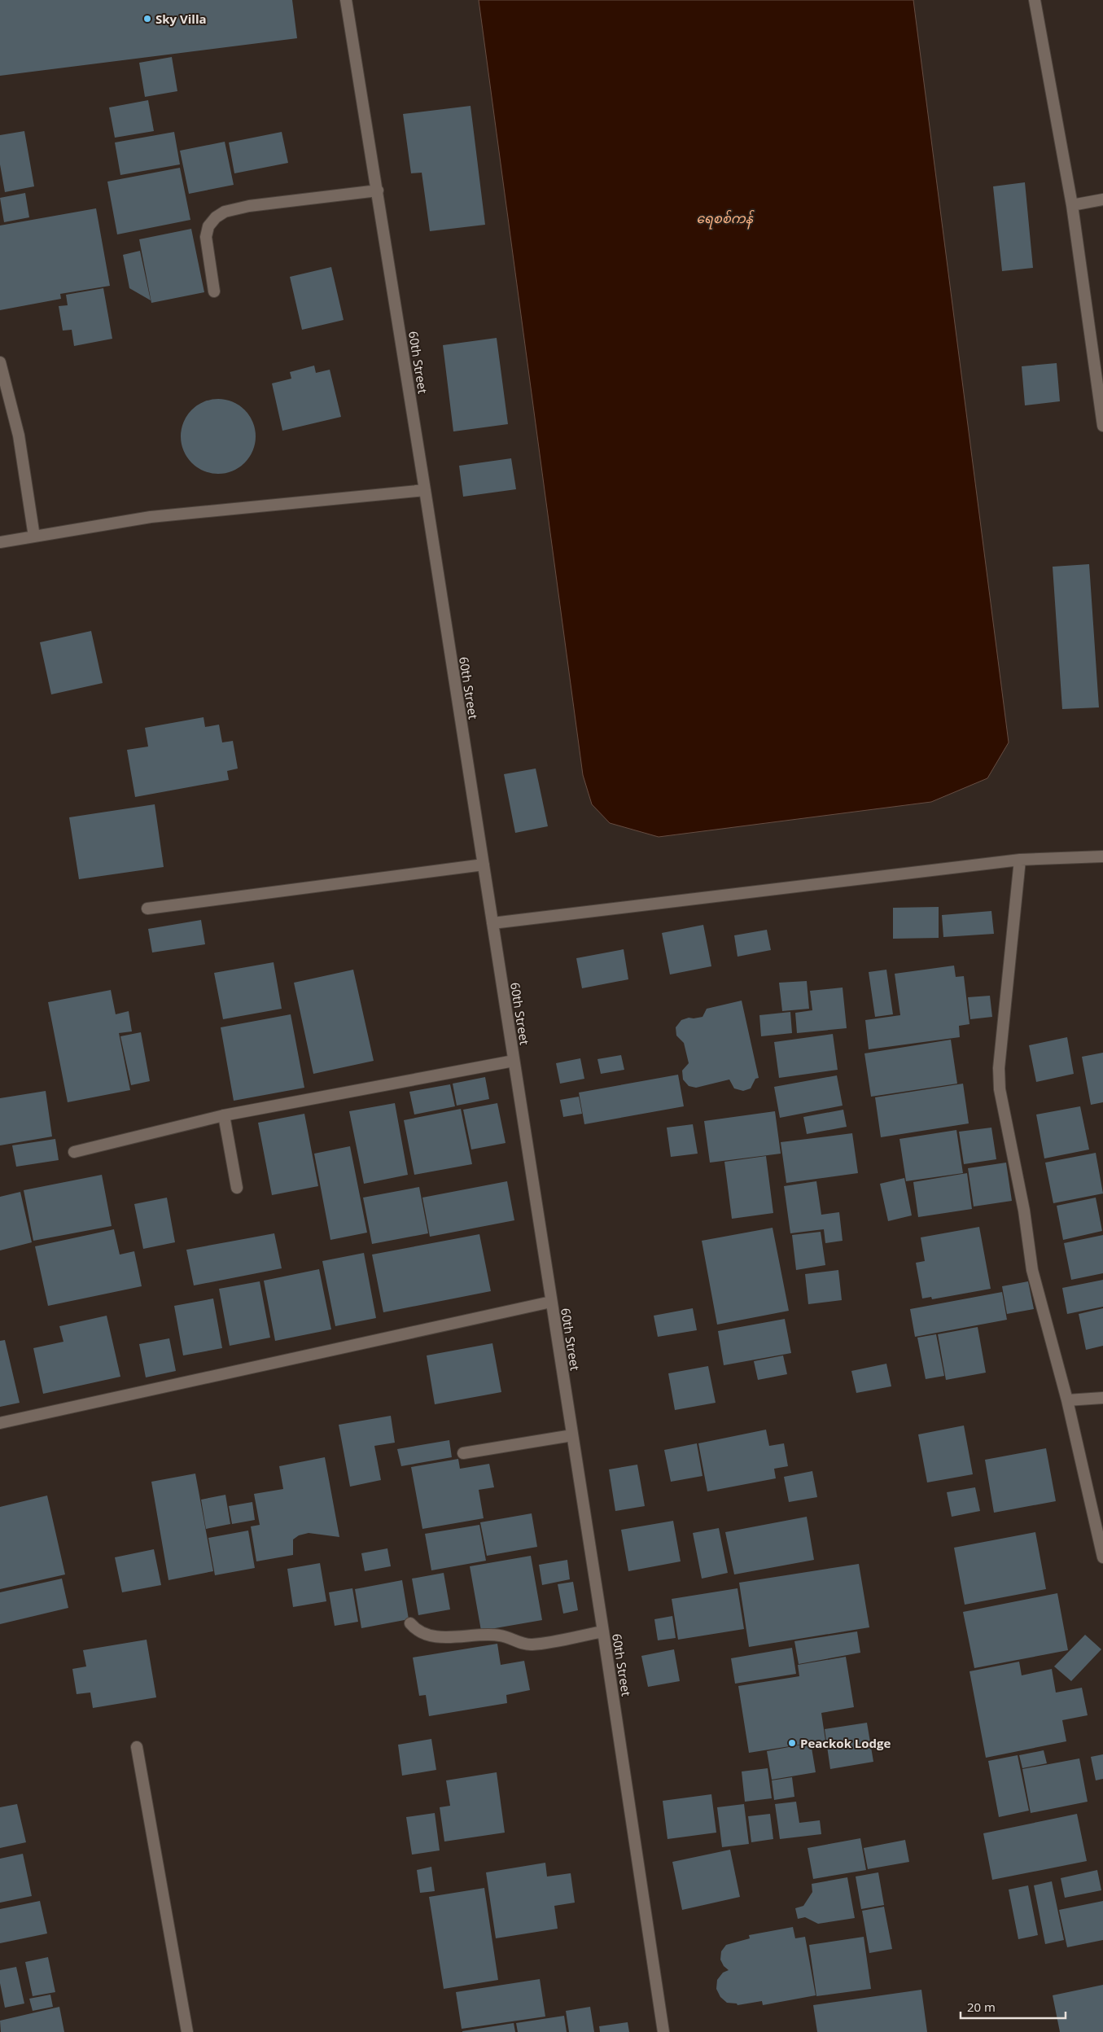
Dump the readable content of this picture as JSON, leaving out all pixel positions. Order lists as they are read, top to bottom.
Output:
{
  "streets": {
    "street": ["60th Street"]
  },
  "water": ["ရေစစ်ကန်"],
  "places": ["Sky Villa", "Peackok Lodge"],
  "scale_bar": "20 m"
}
